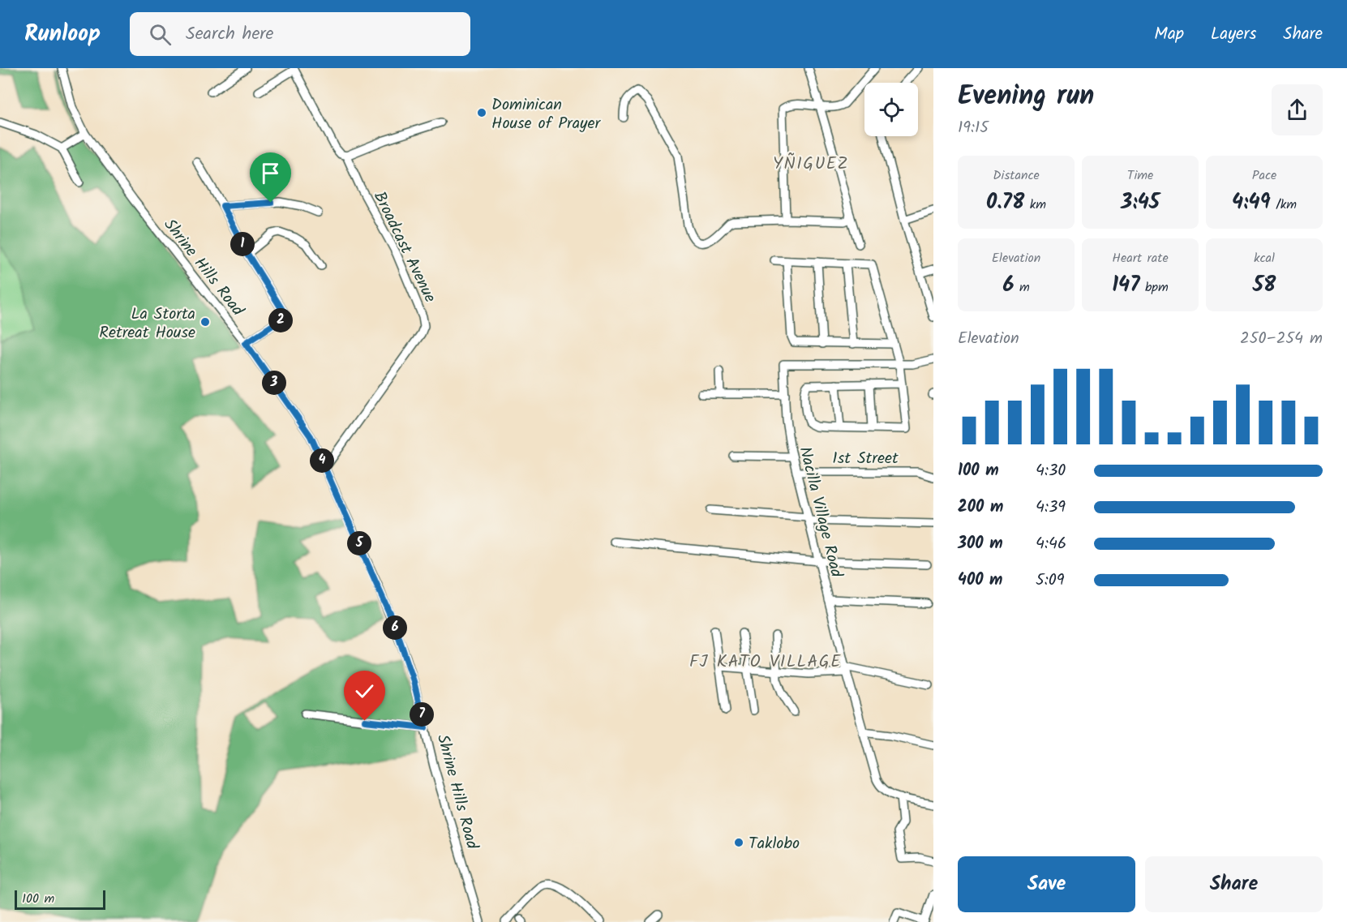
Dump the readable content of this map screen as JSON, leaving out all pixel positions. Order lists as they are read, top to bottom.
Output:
{
  "streets": {
    "street": [
      "Broadcast Avenue",
      "Shrine Hills Road",
      "1st Street",
      "Nacilla Village Road"
    ]
  },
  "crossings": [
    ["Broadcast Avenue", "Shrine Hills Road"],
    ["1st Street", "Nacilla Village Road"]
  ],
  "districts": ["YÑIGUEZ", "FJ KATO VILLAGE"],
  "places": ["Dominican House of Prayer", "La Storta Retreat House", "Taklobo"],
  "scale_bar": "100 m",
  "page": {
    "header": "Runloop",
    "search": "Search here",
    "nav": ["Map", "Layers", "Share"],
    "heading": ["Evening run", "19:15"],
    "stats": [
      ["Distance", "0.78 km"],
      ["Time", "3:45"],
      ["Pace", "4:49 /km"],
      ["Elevation", "6 m"],
      ["Heart rate", "147 bpm"],
      ["kcal", "58"]
    ],
    "pins": [
      "1",
      "2",
      "3",
      "4",
      "5",
      "6",
      "7"
    ],
    "chart": ["Elevation", "250–254 m"],
    "list": [
      {
        "name": "100 m",
        "note": "4:30"
      },
      {
        "name": "200 m",
        "note": "4:39"
      },
      {
        "name": "300 m",
        "note": "4:46"
      },
      {
        "name": "400 m",
        "note": "5:09"
      }
    ],
    "buttons": ["Save", "Share"],
    "scale": "100 m"
  }
}
